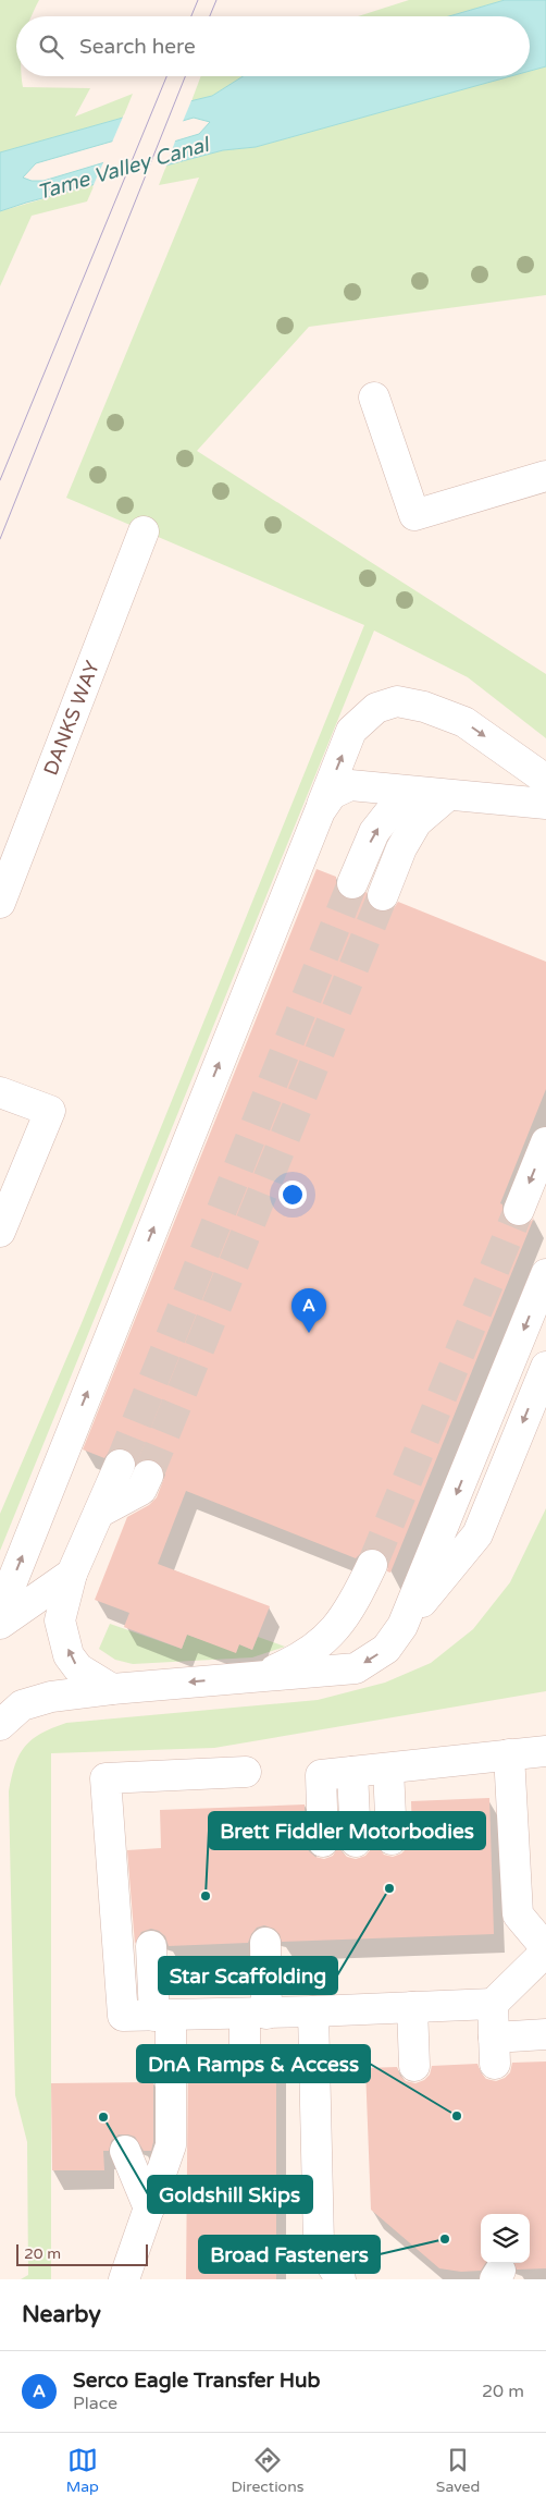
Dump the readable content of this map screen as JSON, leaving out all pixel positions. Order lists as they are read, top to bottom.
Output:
{
  "streets": {
    "street": ["DANKS WAY"]
  },
  "water": ["Tame Valley Canal"],
  "places": [
    "Star Scaffolding",
    "Brett Fiddler Motorbodies",
    "DnA Ramps & Access",
    "Goldshill Skips",
    "Broad Fasteners"
  ],
  "scale_bar": "20 m",
  "page": {
    "search": "Search here",
    "pins": "A",
    "scale": "20 m",
    "heading": "Nearby",
    "list": [
      {
        "mark": "A",
        "name": "Serco Eagle Transfer Hub",
        "note": "Place",
        "value": "20 m"
      }
    ],
    "nav": ["Map", "Directions", "Saved"]
  }
}
